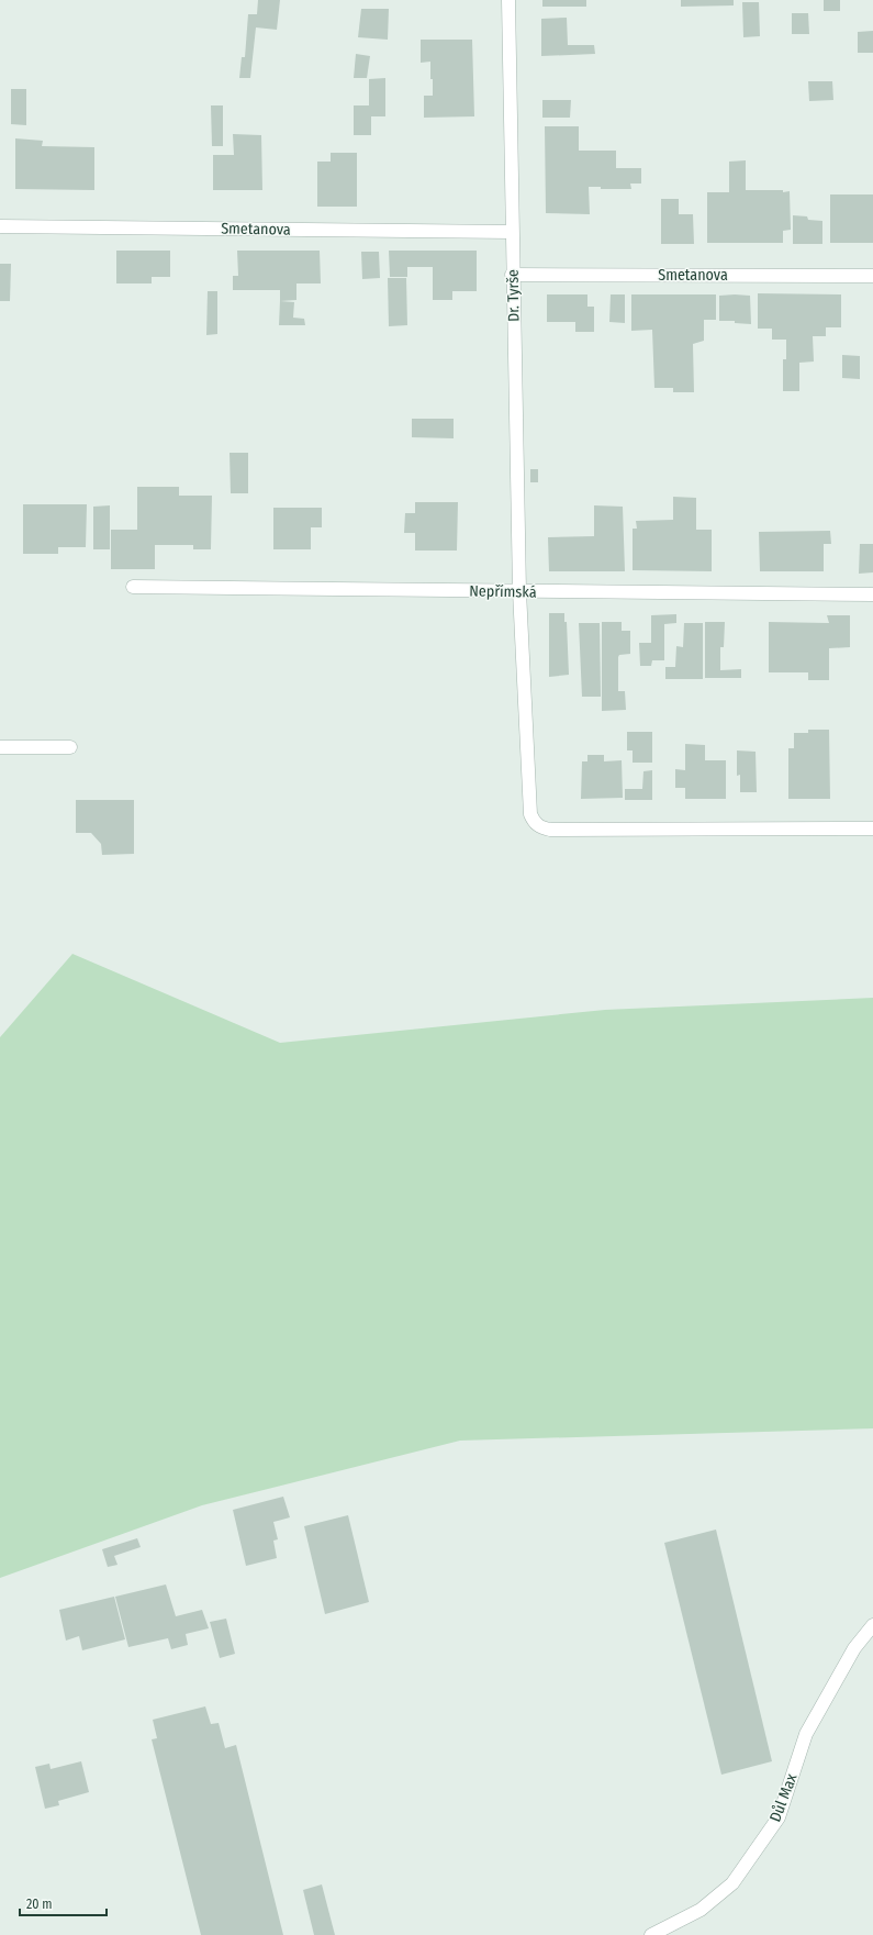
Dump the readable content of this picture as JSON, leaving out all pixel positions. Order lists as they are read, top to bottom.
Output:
{
  "streets": {
    "street": [
      "Smetanova",
      "Dr. Tyrše",
      "Nepřímská",
      "Důl Max"
    ]
  },
  "crossings": [
    ["Smetanova", "Dr. Tyrše"],
    ["Dr. Tyrše", "Nepřímská"]
  ],
  "scale_bar": "20 m"
}
